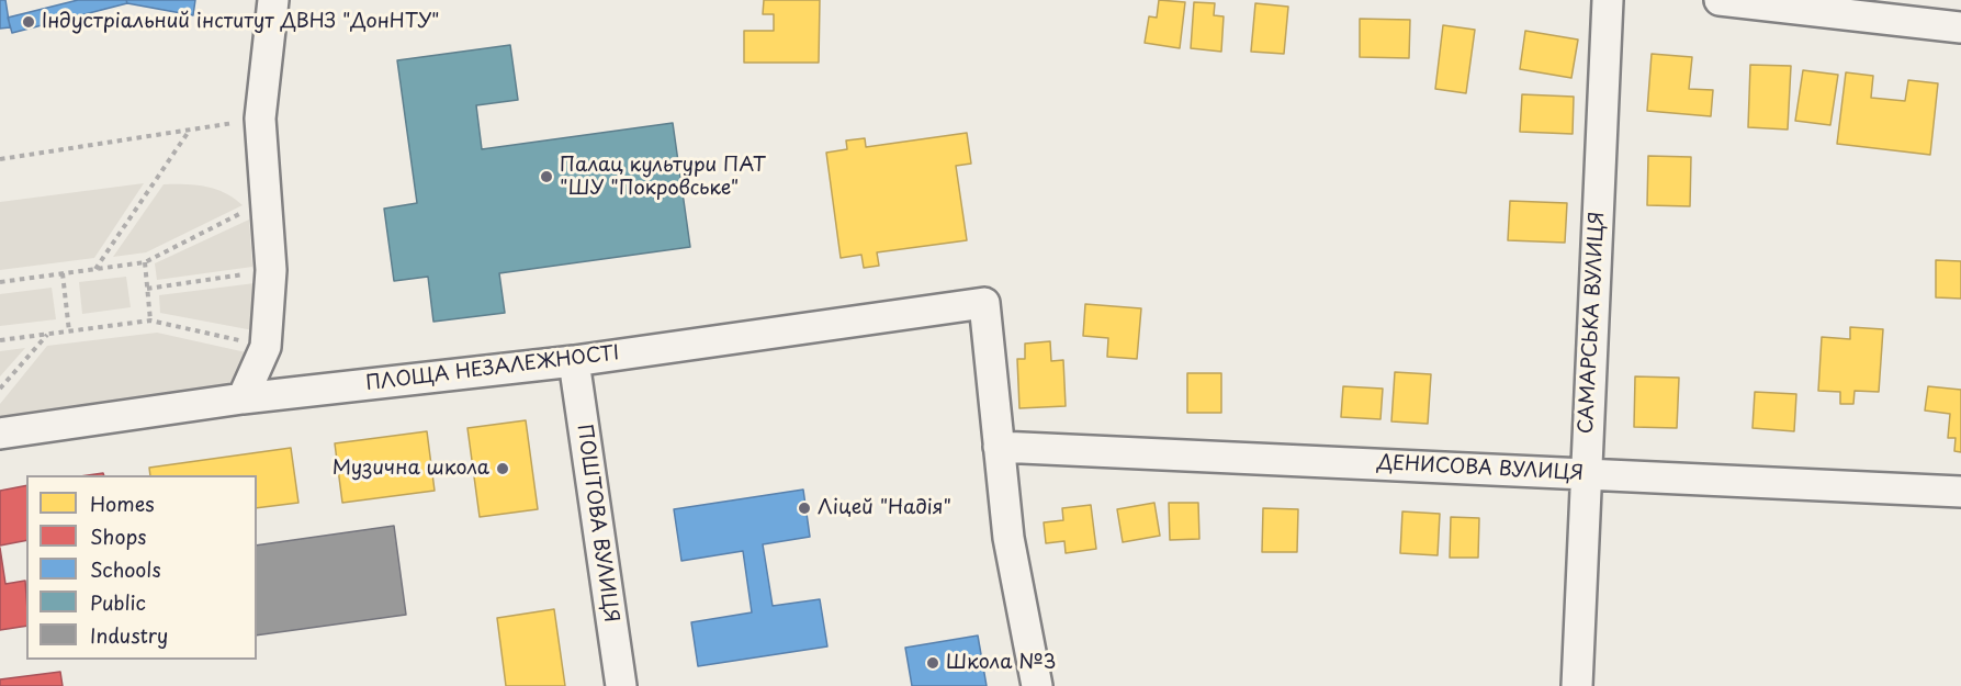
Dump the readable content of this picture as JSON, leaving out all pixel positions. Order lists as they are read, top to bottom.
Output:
{
  "streets": {
    "street": [
      "САМАРСЬКА ВУЛИЦЯ",
      "ПЛОЩА НЕЗАЛЕЖНОСТІ",
      "ДЕНИСОВА ВУЛИЦЯ",
      "ПОШТОВА ВУЛИЦЯ"
    ]
  },
  "crossings": [
    ["САМАРСЬКА ВУЛИЦЯ", "ДЕНИСОВА ВУЛИЦЯ"],
    ["ПЛОЩА НЕЗАЛЕЖНОСТІ", "ДЕНИСОВА ВУЛИЦЯ"],
    ["ПЛОЩА НЕЗАЛЕЖНОСТІ", "ПОШТОВА ВУЛИЦЯ"]
  ],
  "places": [
    "Індустріальний інститут ДВНЗ \"ДонНТУ\"",
    "Палац культури ПАТ \"ШУ \"Покровське\"",
    "Музична школа",
    "Ліцей \"Надія\"",
    "Школа №3"
  ],
  "legend": [
    "Homes",
    "Shops",
    "Schools",
    "Public",
    "Industry"
  ]
}
